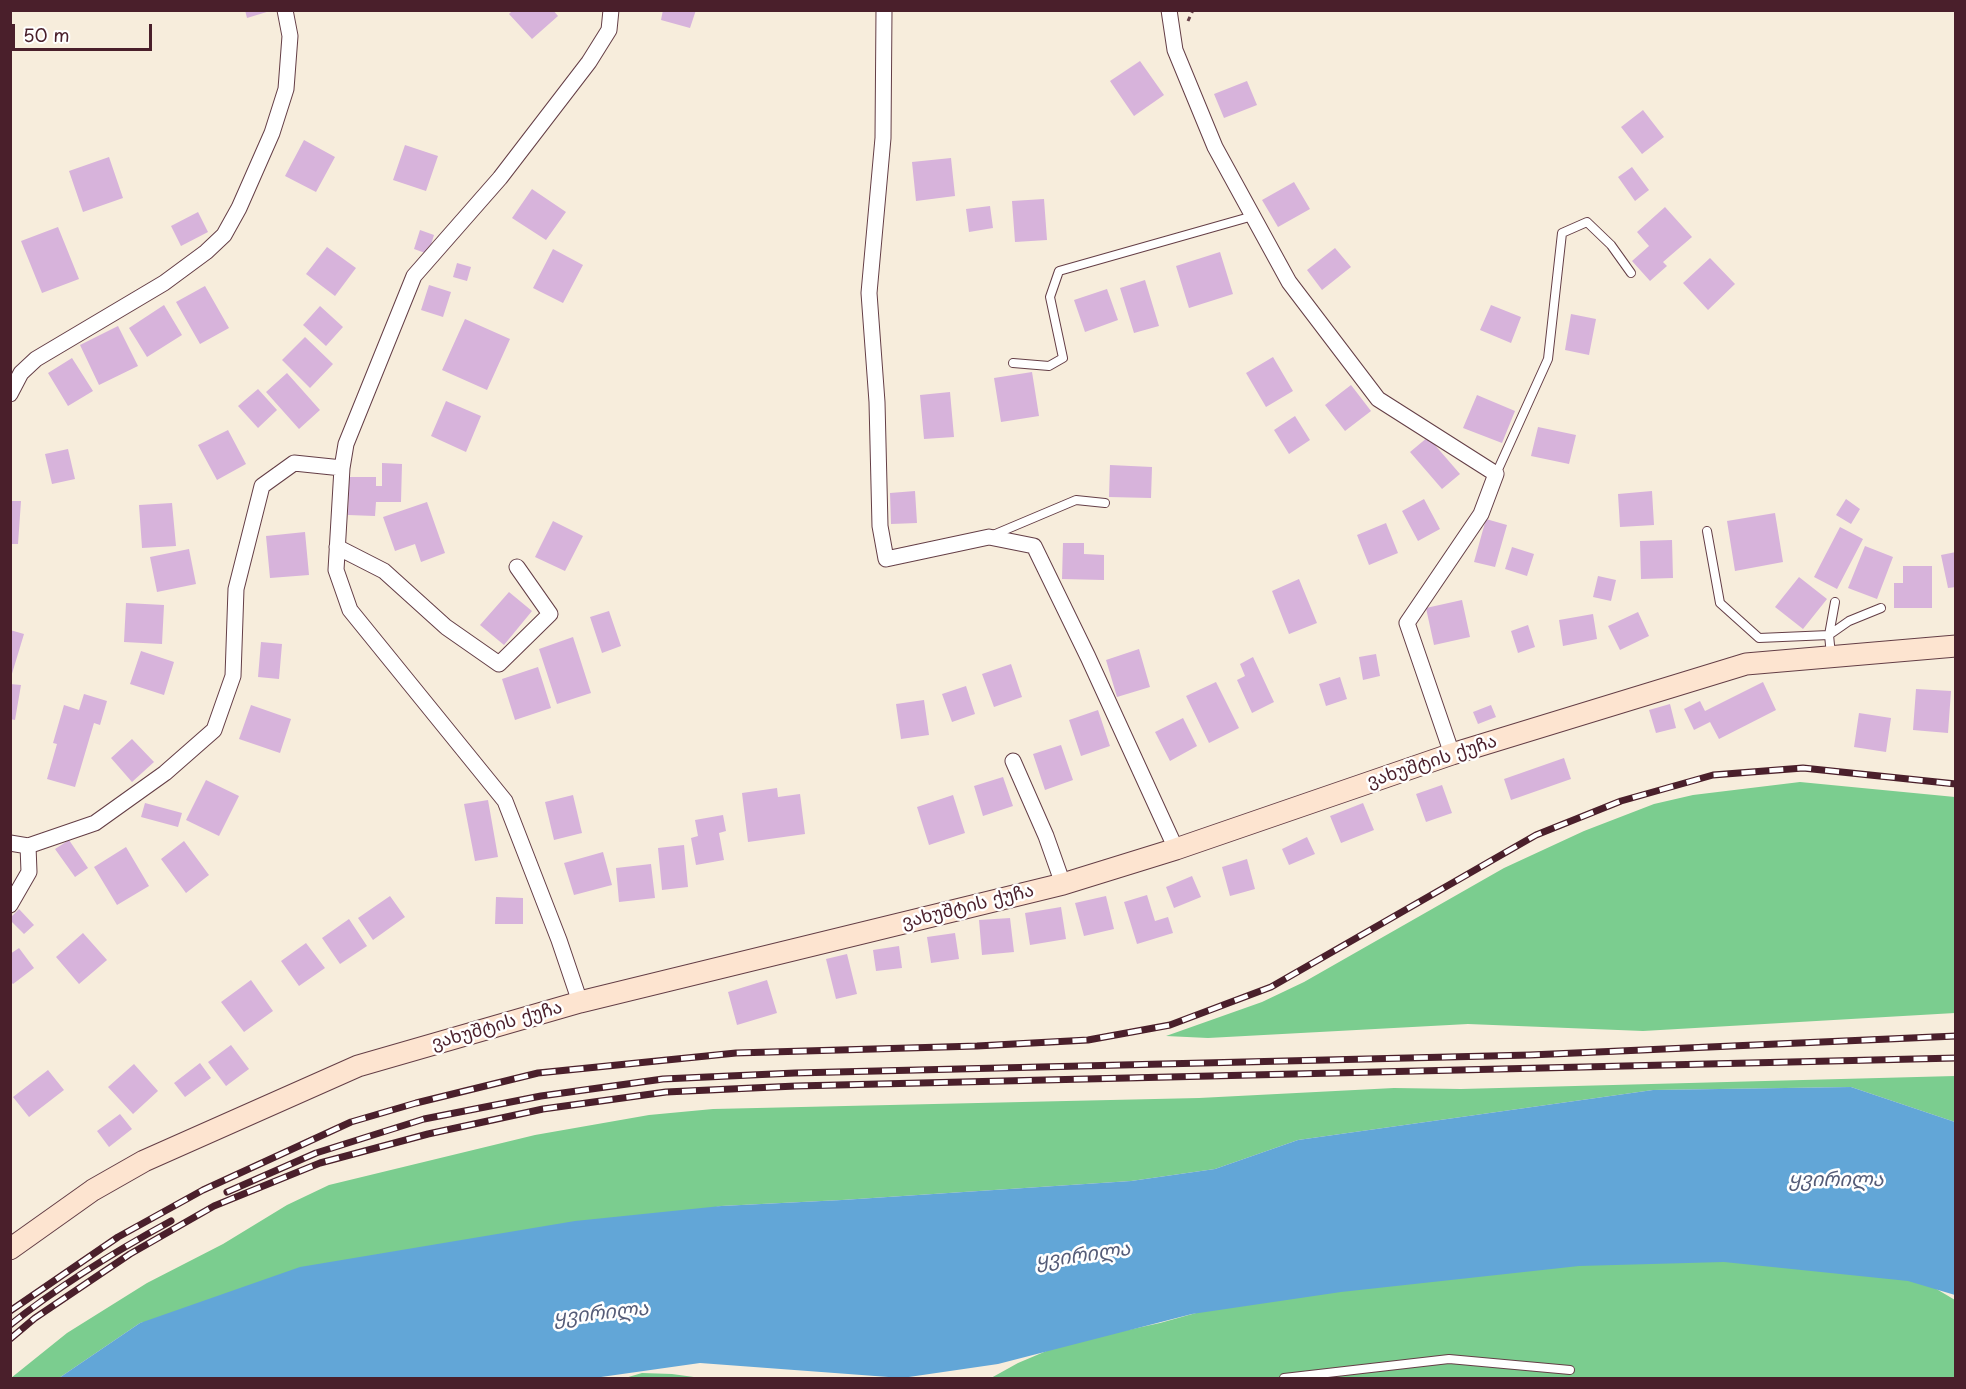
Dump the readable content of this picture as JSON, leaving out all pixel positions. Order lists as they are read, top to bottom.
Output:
{
  "streets": {
    "street": ["ვახუშტის ქუჩა"]
  },
  "water": ["ყვირილა"],
  "scale_bar": "50 m"
}
